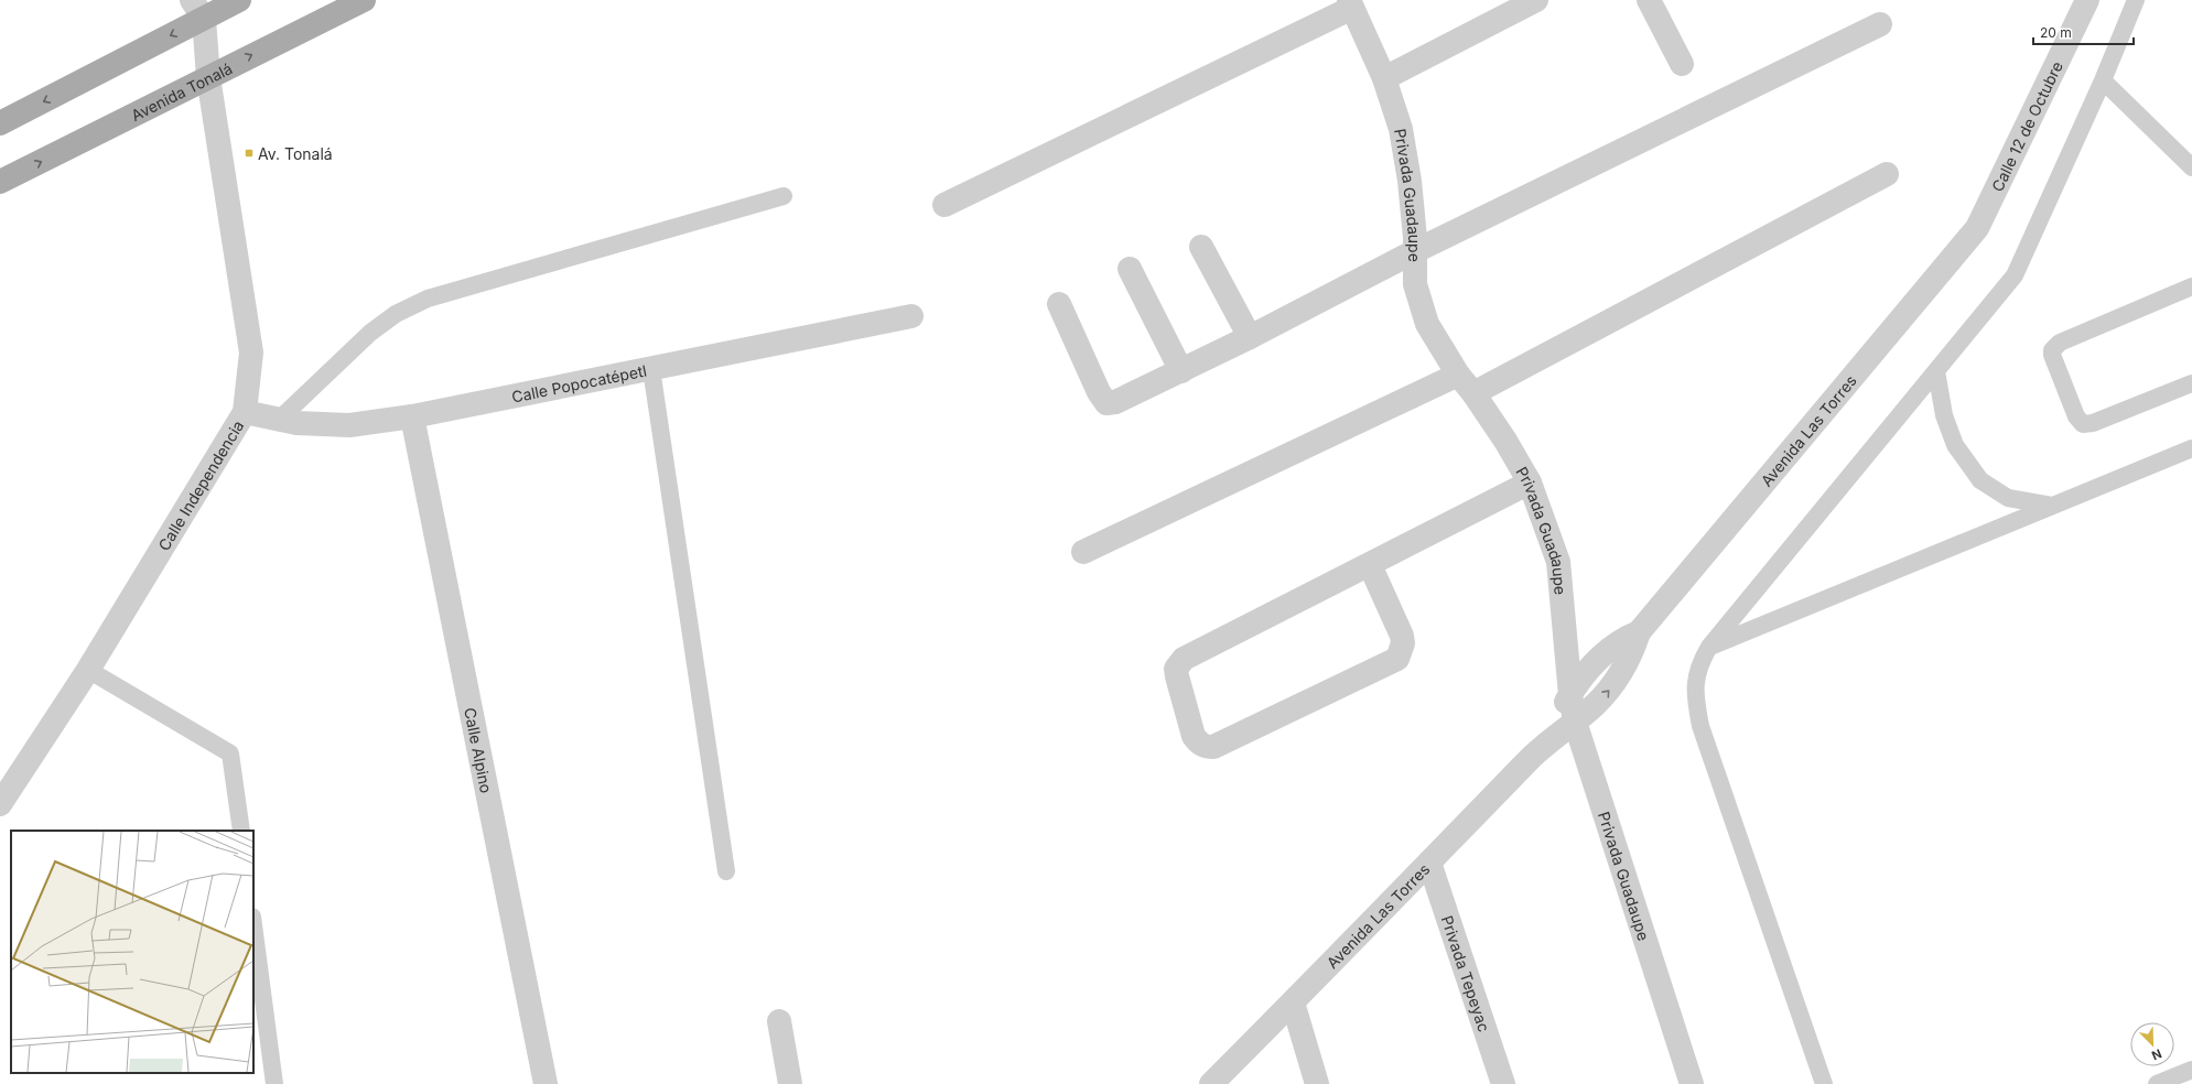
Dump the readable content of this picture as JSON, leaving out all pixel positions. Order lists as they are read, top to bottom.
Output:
{
  "streets": {
    "main road": ["Avenida Tonalá"],
    "street": [
      "Calle 12 de Octubre",
      "Privada Guadaupe",
      "Calle Popocatépetl",
      "Avenida Las Torres",
      "Calle Independencia",
      "Calle Alpino",
      "Privada Tepeyac"
    ]
  },
  "crossings": [
    ["Avenida Tonalá", "Calle Independencia"],
    ["Calle 12 de Octubre", "Avenida Las Torres"],
    ["Privada Guadaupe", "Avenida Las Torres"],
    ["Calle Popocatépetl", "Calle Independencia"],
    ["Calle Popocatépetl", "Calle Alpino"],
    ["Avenida Las Torres", "Privada Tepeyac"]
  ],
  "places": {
    "transit": ["Av. Tonalá"]
  },
  "scale_bar": "20 m",
  "north": "bottom right"
}
